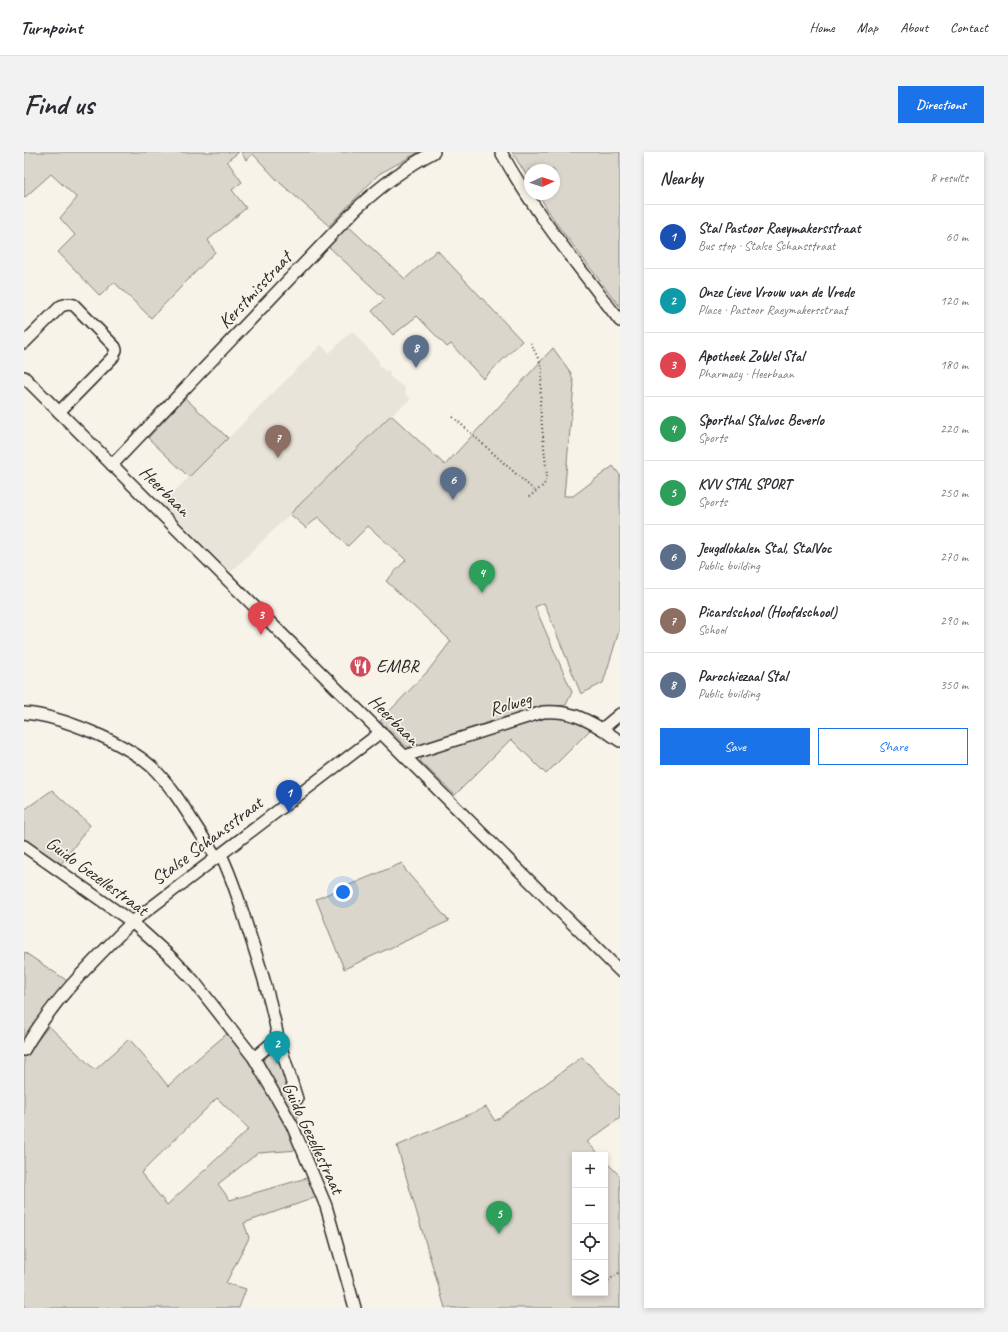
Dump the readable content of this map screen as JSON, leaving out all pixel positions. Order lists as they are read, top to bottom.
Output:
{
  "streets": {
    "street": [
      "Kerstmisstraat",
      "Heerbaan",
      "Rolweg",
      "Stalse Schansstraat",
      "Guido Gezellestraat"
    ]
  },
  "crossings": [
    ["Kerstmisstraat", "Heerbaan"],
    ["Heerbaan", "Rolweg"],
    ["Heerbaan", "Stalse Schansstraat"],
    ["Stalse Schansstraat", "Guido Gezellestraat"]
  ],
  "places": {
    "restaurant": ["EMBR"]
  },
  "north": "right",
  "page": {
    "header": "Turnpoint",
    "nav": [
      "Home",
      "Map",
      "About",
      "Contact"
    ],
    "buttons": [
      "Directions",
      ["Save", "Share"]
    ],
    "title": "Find us",
    "heading": ["Nearby", "8 results"],
    "list": [
      {
        "mark": "1",
        "name": "Stal Pastoor Raeymakersstraat",
        "note": "Bus stop · Stalse Schansstraat",
        "value": "60 m"
      },
      {
        "mark": "2",
        "name": "Onze Lieve Vrouw van de Vrede",
        "note": "Place · Pastoor Raeymakersstraat",
        "value": "120 m"
      },
      {
        "mark": "3",
        "name": "Apotheek ZoWel Stal",
        "note": "Pharmacy · Heerbaan",
        "value": "180 m"
      },
      {
        "mark": "4",
        "name": "Sporthal Stalvoc Beverlo",
        "note": "Sports",
        "value": "220 m"
      },
      {
        "mark": "5",
        "name": "KVV STAL SPORT",
        "note": "Sports",
        "value": "250 m"
      },
      {
        "mark": "6",
        "name": "Jeugdlokalen Stal, StalVoc",
        "note": "Public building",
        "value": "270 m"
      },
      {
        "mark": "7",
        "name": "Picardschool (Hoofdschool)",
        "note": "School",
        "value": "290 m"
      },
      {
        "mark": "8",
        "name": "Parochiezaal Stal",
        "note": "Public building",
        "value": "350 m"
      }
    ],
    "pins": [
      "8",
      "7",
      "6",
      "4",
      "3",
      "1",
      "2",
      "5"
    ],
    "map_buttons": ["+", "−"]
  }
}
